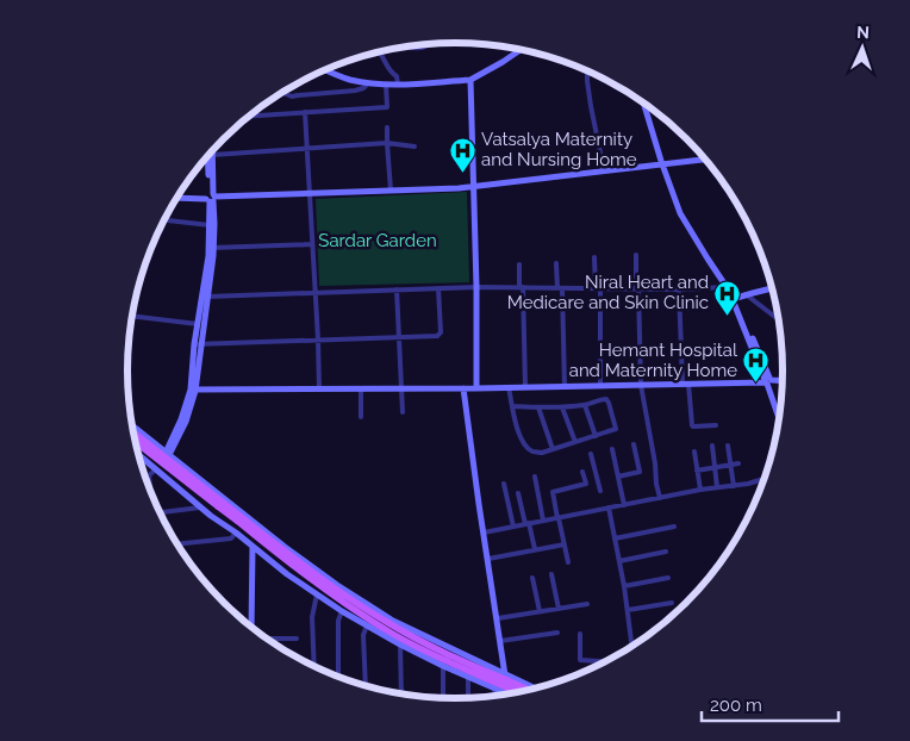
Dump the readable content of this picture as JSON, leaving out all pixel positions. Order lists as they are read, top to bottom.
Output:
{
  "parks": ["Sardar Garden"],
  "places": {
    "hospital": ["Vatsalya Maternity and Nursing Home", "Niral Heart and Medicare and Skin Clinic", "Hemant Hospital and Maternity Home"]
  },
  "scale_bar": "200 m",
  "north": "top"
}
